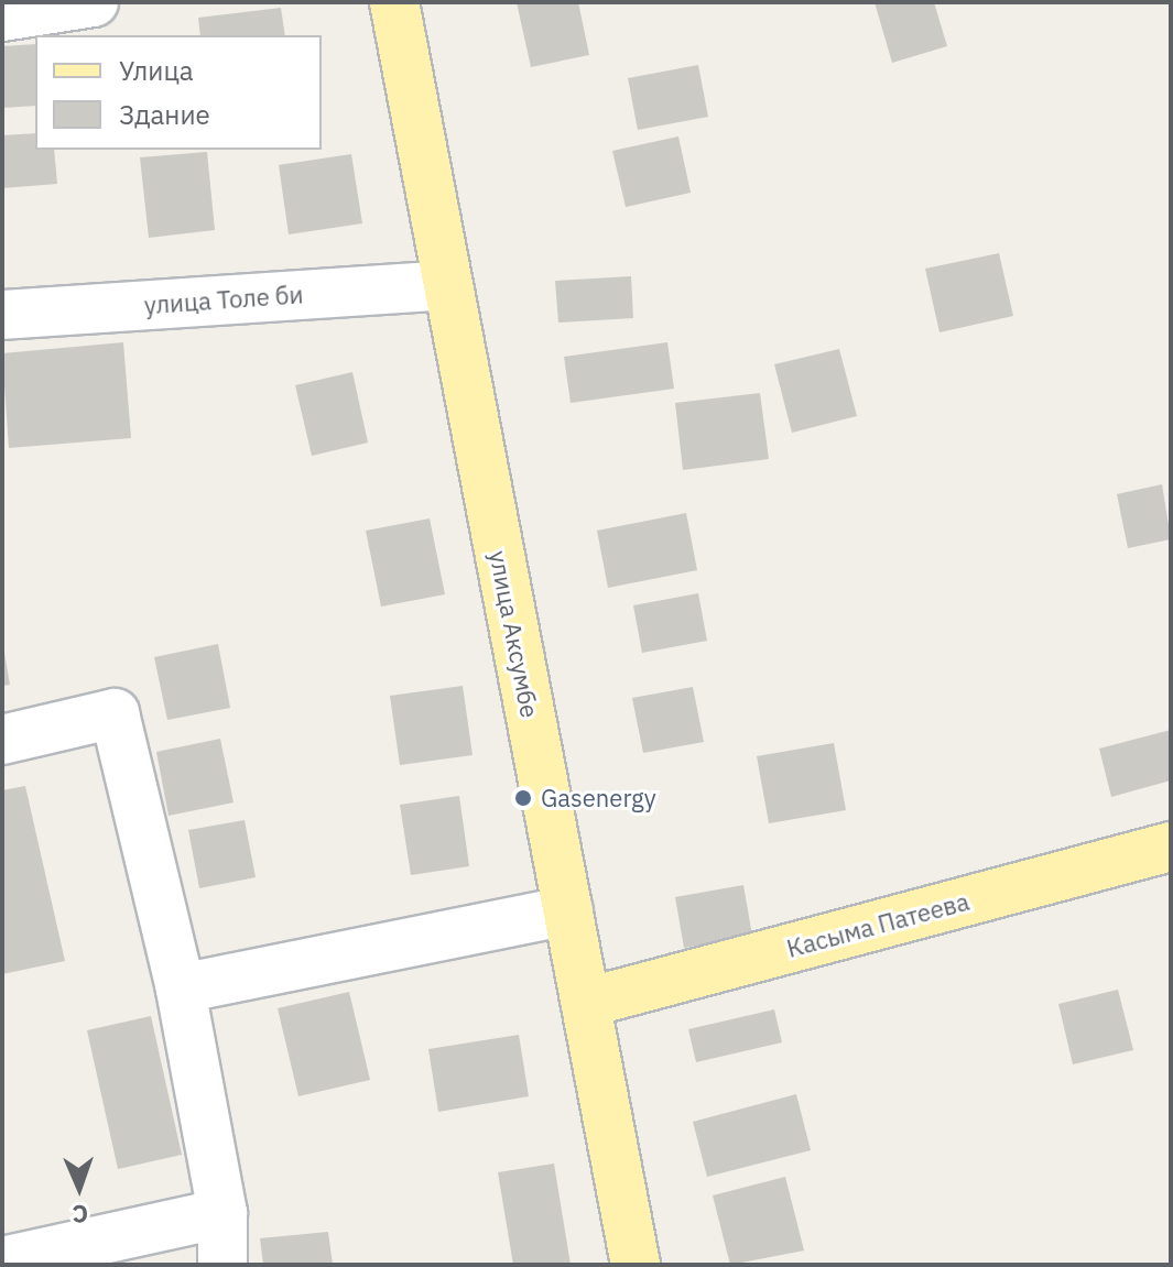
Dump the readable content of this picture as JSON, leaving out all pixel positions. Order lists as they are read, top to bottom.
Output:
{
  "streets": {
    "main road": ["улица Аксумбе", "Касыма Патеева"],
    "street": ["улица Толе би"]
  },
  "crossings": [
    ["улица Толе би", "улица Аксумбе"],
    ["улица Аксумбе", "Касыма Патеева"]
  ],
  "places": ["Gasenergy"],
  "legend": ["Улица", "Здание"],
  "north": "bottom"
}
